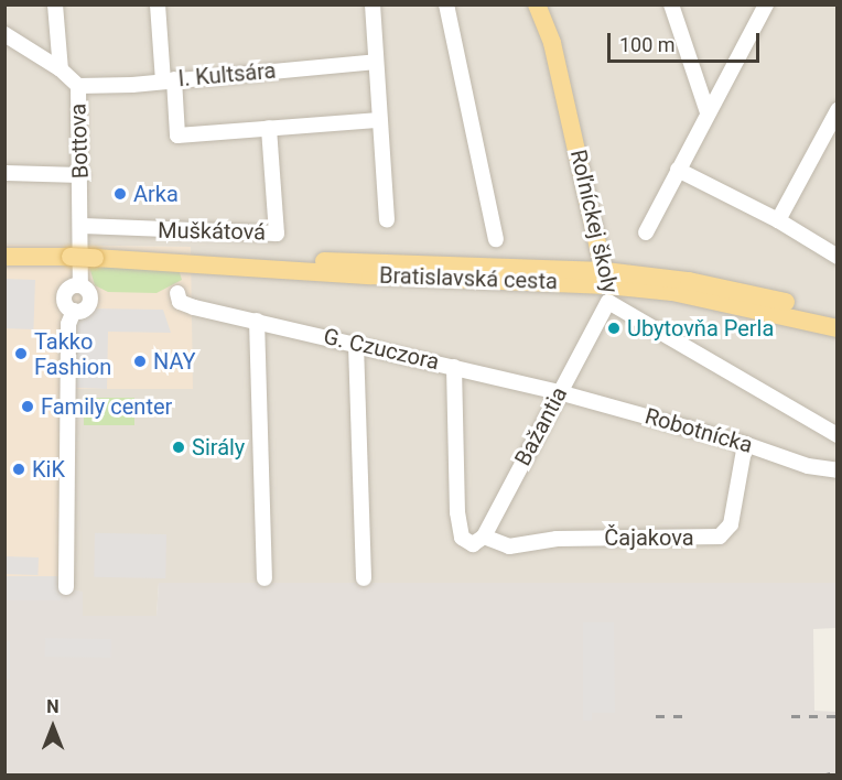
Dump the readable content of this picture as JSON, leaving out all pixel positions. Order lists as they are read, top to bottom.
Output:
{
  "streets": {
    "main road": ["Roľníckej školy", "Bratislavská cesta"],
    "street": [
      "I. Kultsára",
      "Bottova",
      "Muškátová",
      "G. Czuczora",
      "Bažantia",
      "Robotnícka",
      "Čajakova"
    ]
  },
  "crossings": [
    ["I. Kultsára", "Bottova"],
    ["Bottova", "Muškátová"],
    ["Roľníckej školy", "Bratislavská cesta"],
    ["Roľníckej školy", "Bažantia"],
    ["Bratislavská cesta", "Bažantia"],
    ["G. Czuczora", "Bažantia"],
    ["G. Czuczora", "Robotnícka"],
    ["Bažantia", "Robotnícka"],
    ["Bažantia", "Čajakova"],
    ["Robotnícka", "Čajakova"]
  ],
  "places": [
    "Arka",
    "Ubytovňa Perla",
    "Takko Fashion",
    "NAY",
    "Family center",
    "Sirály",
    "KiK"
  ],
  "scale_bar": "100 m",
  "north": "top"
}
